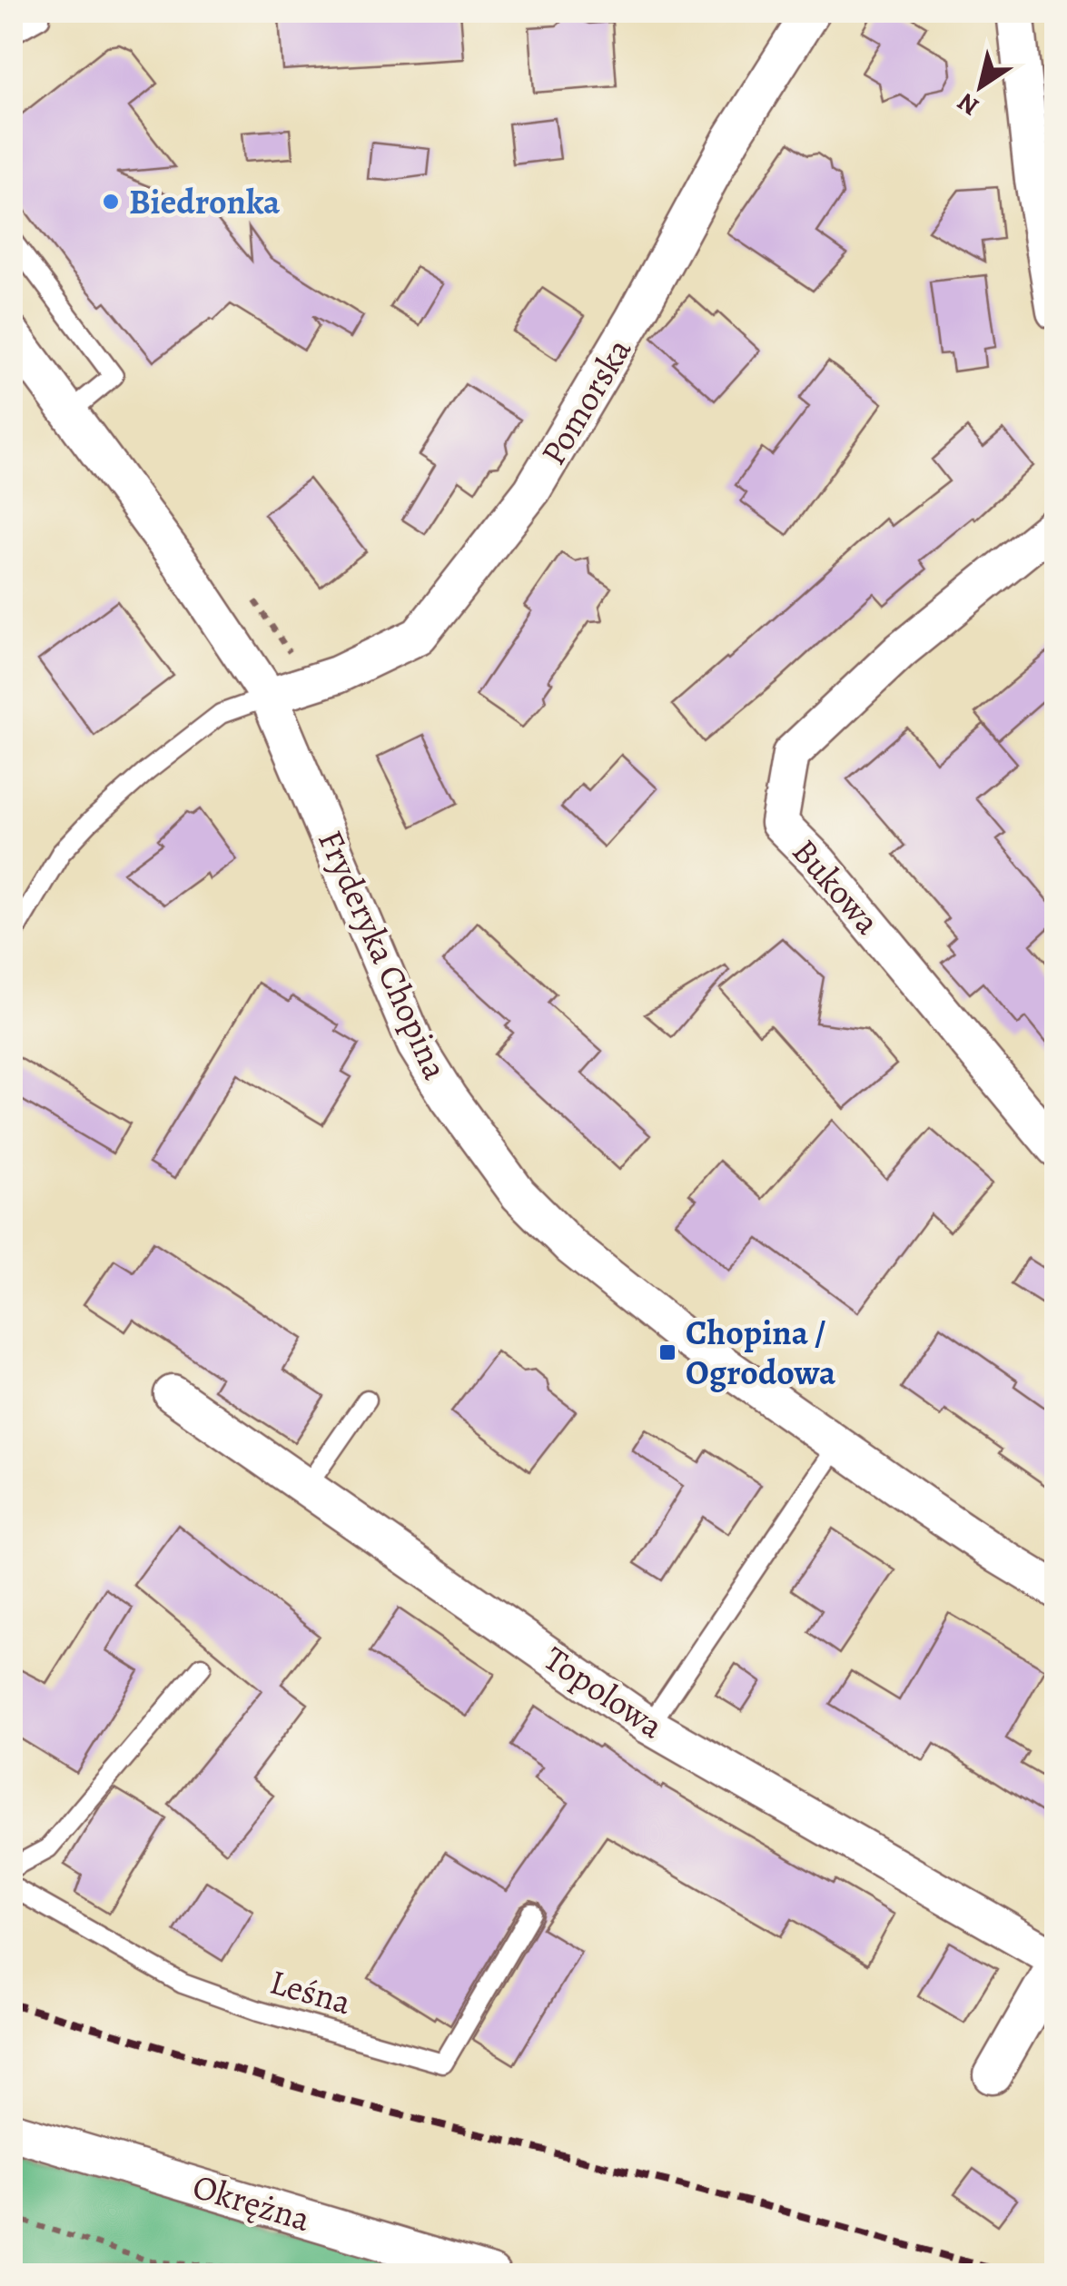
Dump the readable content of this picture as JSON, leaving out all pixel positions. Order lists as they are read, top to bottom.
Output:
{
  "streets": {
    "street": [
      "Pomorska",
      "Bukowa",
      "Fryderyka Chopina",
      "Topolowa",
      "Okrężna"
    ],
    "lane": ["Leśna"]
  },
  "crossings": [
    ["Pomorska", "Fryderyka Chopina"]
  ],
  "places": {
    "other": ["Biedronka"],
    "transit": ["Chopina / Ogrodowa"]
  },
  "north": "bottom left"
}
